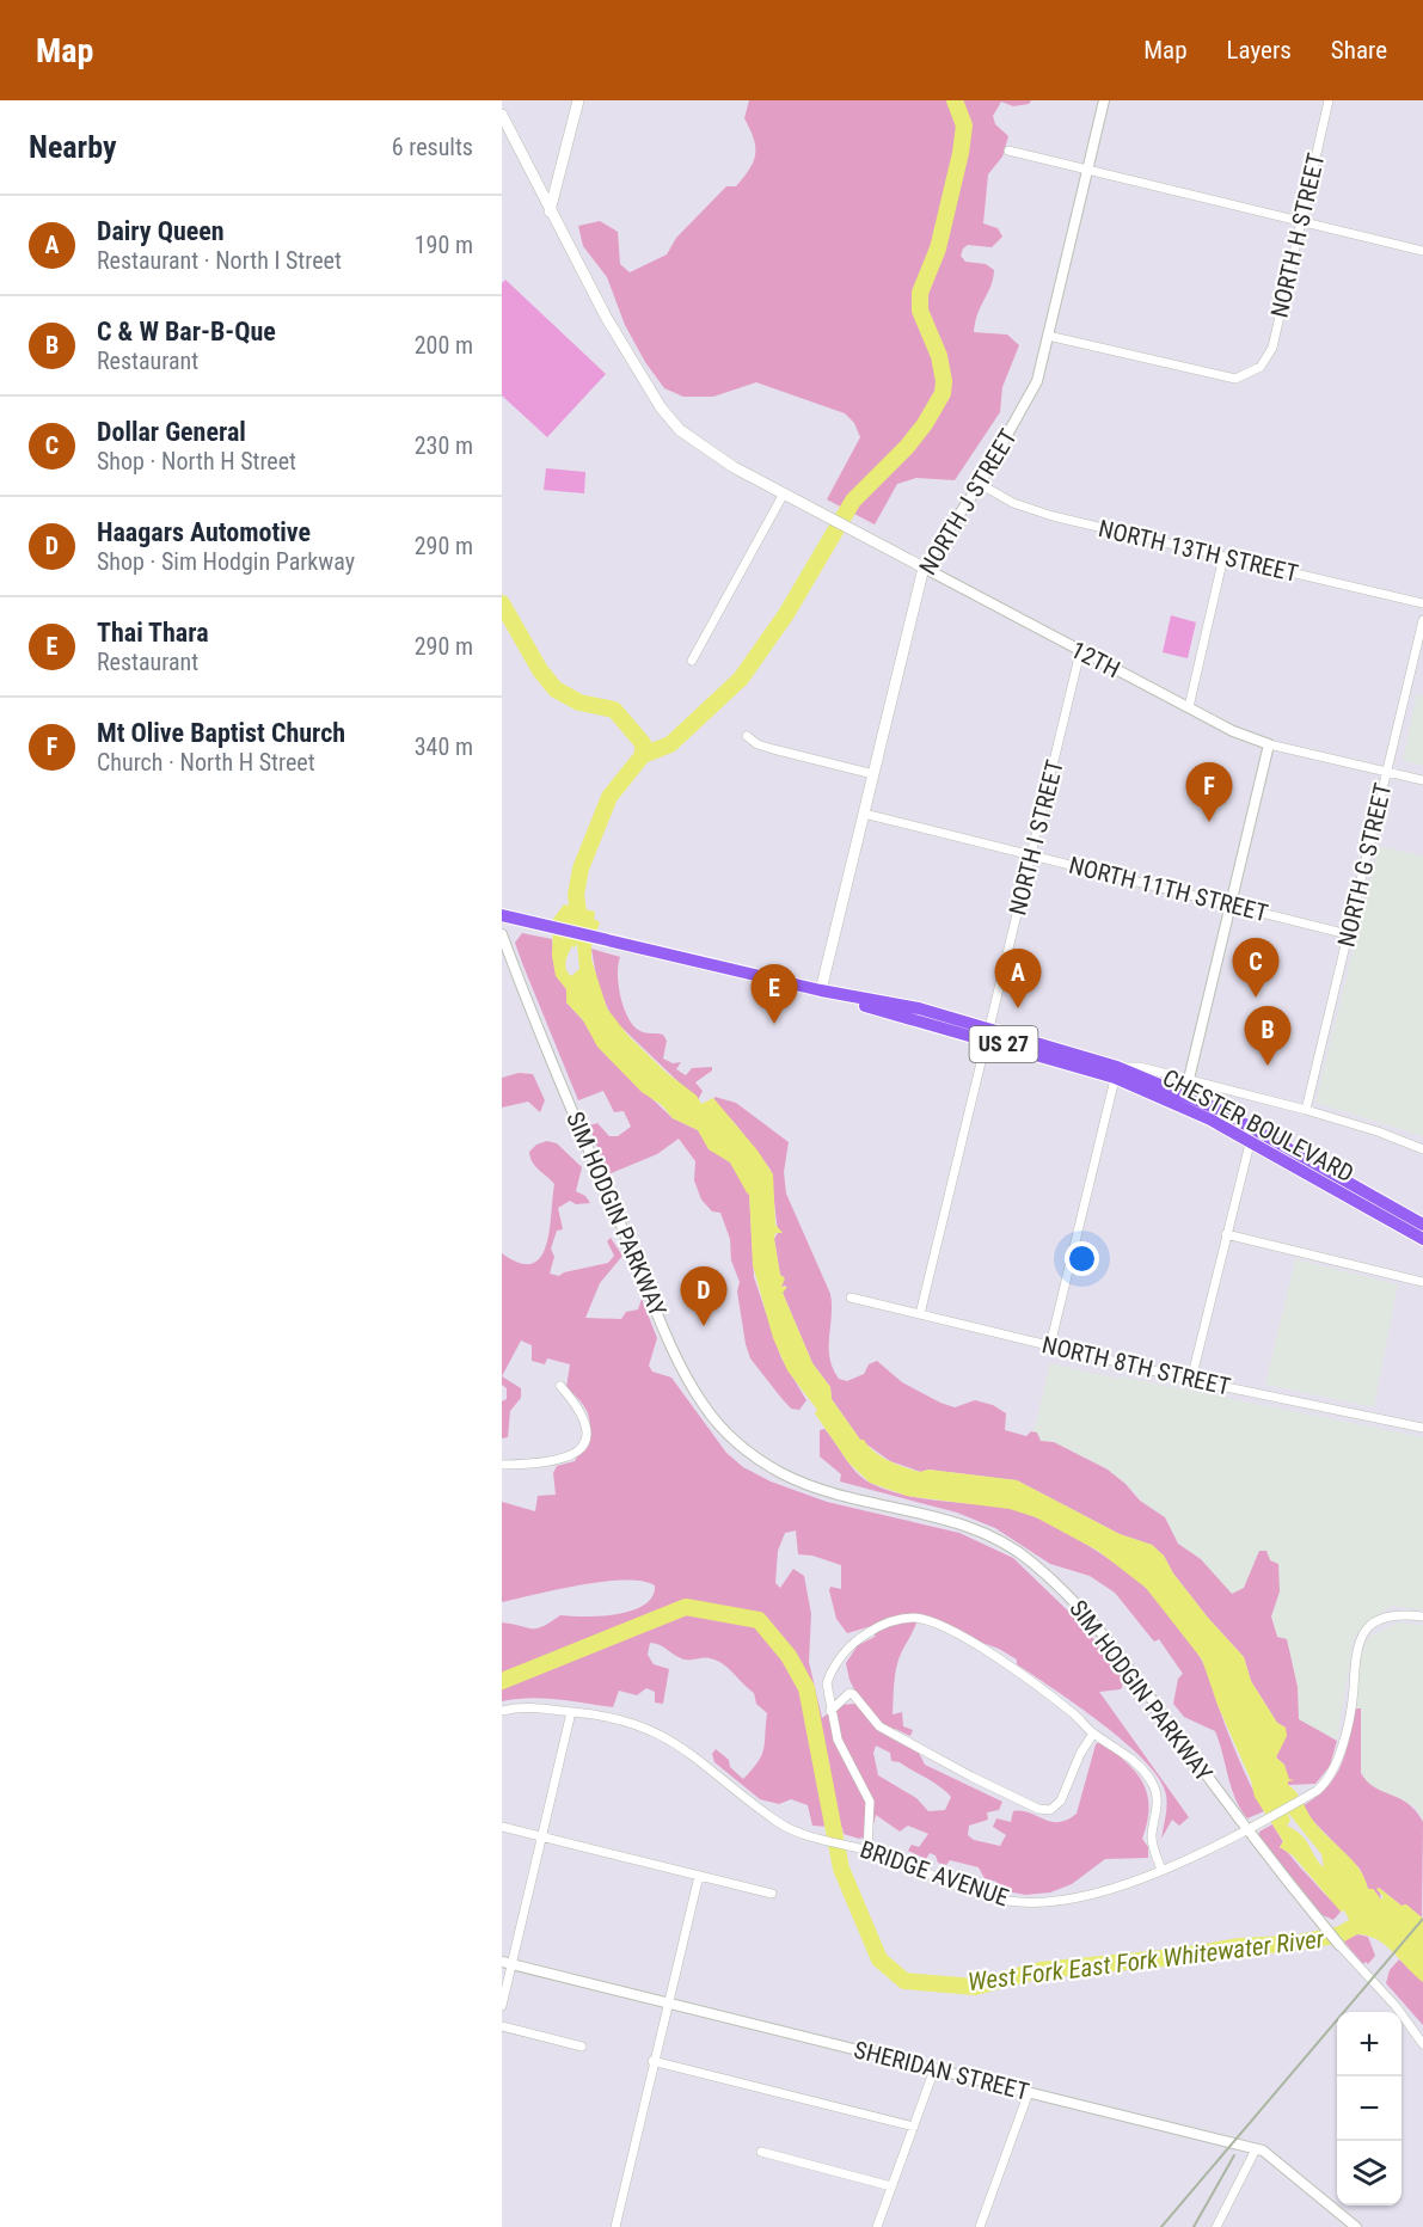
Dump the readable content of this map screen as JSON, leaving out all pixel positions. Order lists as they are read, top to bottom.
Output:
{
  "streets": {
    "highway": ["US 27", "CHESTER BOULEVARD"],
    "main road": ["NORTH J STREET"],
    "street": [
      "NORTH H STREET",
      "NORTH 13TH STREET",
      "12TH",
      "NORTH I STREET",
      "NORTH G STREET",
      "NORTH 11TH STREET",
      "SIM HODGIN PARKWAY",
      "NORTH 8TH STREET",
      "BRIDGE AVENUE",
      "SHERIDAN STREET"
    ]
  },
  "crossings": [
    ["NORTH H STREET", "NORTH J STREET"],
    ["NORTH J STREET", "NORTH 13TH STREET"],
    ["NORTH J STREET", "12TH"],
    ["NORTH J STREET", "NORTH 11TH STREET"],
    ["NORTH J STREET", "CHESTER BOULEVARD"],
    ["12TH", "NORTH I STREET"],
    ["NORTH I STREET", "NORTH 11TH STREET"],
    ["NORTH I STREET", "CHESTER BOULEVARD"],
    ["NORTH I STREET", "NORTH 8TH STREET"],
    ["NORTH G STREET", "NORTH 11TH STREET"],
    ["NORTH G STREET", "CHESTER BOULEVARD"],
    ["SIM HODGIN PARKWAY", "BRIDGE AVENUE"]
  ],
  "water": ["West Fork East Fork Whitewater River"],
  "page": {
    "header": "Map",
    "nav": ["Map", "Layers", "Share"],
    "heading": ["Nearby", "6 results"],
    "list": [
      {
        "mark": "A",
        "name": "Dairy Queen",
        "note": "Restaurant · North I Street",
        "value": "190 m"
      },
      {
        "mark": "B",
        "name": "C & W Bar-B-Que",
        "note": "Restaurant",
        "value": "200 m"
      },
      {
        "mark": "C",
        "name": "Dollar General",
        "note": "Shop · North H Street",
        "value": "230 m"
      },
      {
        "mark": "D",
        "name": "Haagars Automotive",
        "note": "Shop · Sim Hodgin Parkway",
        "value": "290 m"
      },
      {
        "mark": "E",
        "name": "Thai Thara",
        "note": "Restaurant",
        "value": "290 m"
      },
      {
        "mark": "F",
        "name": "Mt Olive Baptist Church",
        "note": "Church · North H Street",
        "value": "340 m"
      }
    ],
    "pins": [
      "F",
      "C",
      "A",
      "E",
      "B",
      "D"
    ],
    "map_buttons": ["+", "−"]
  }
}
